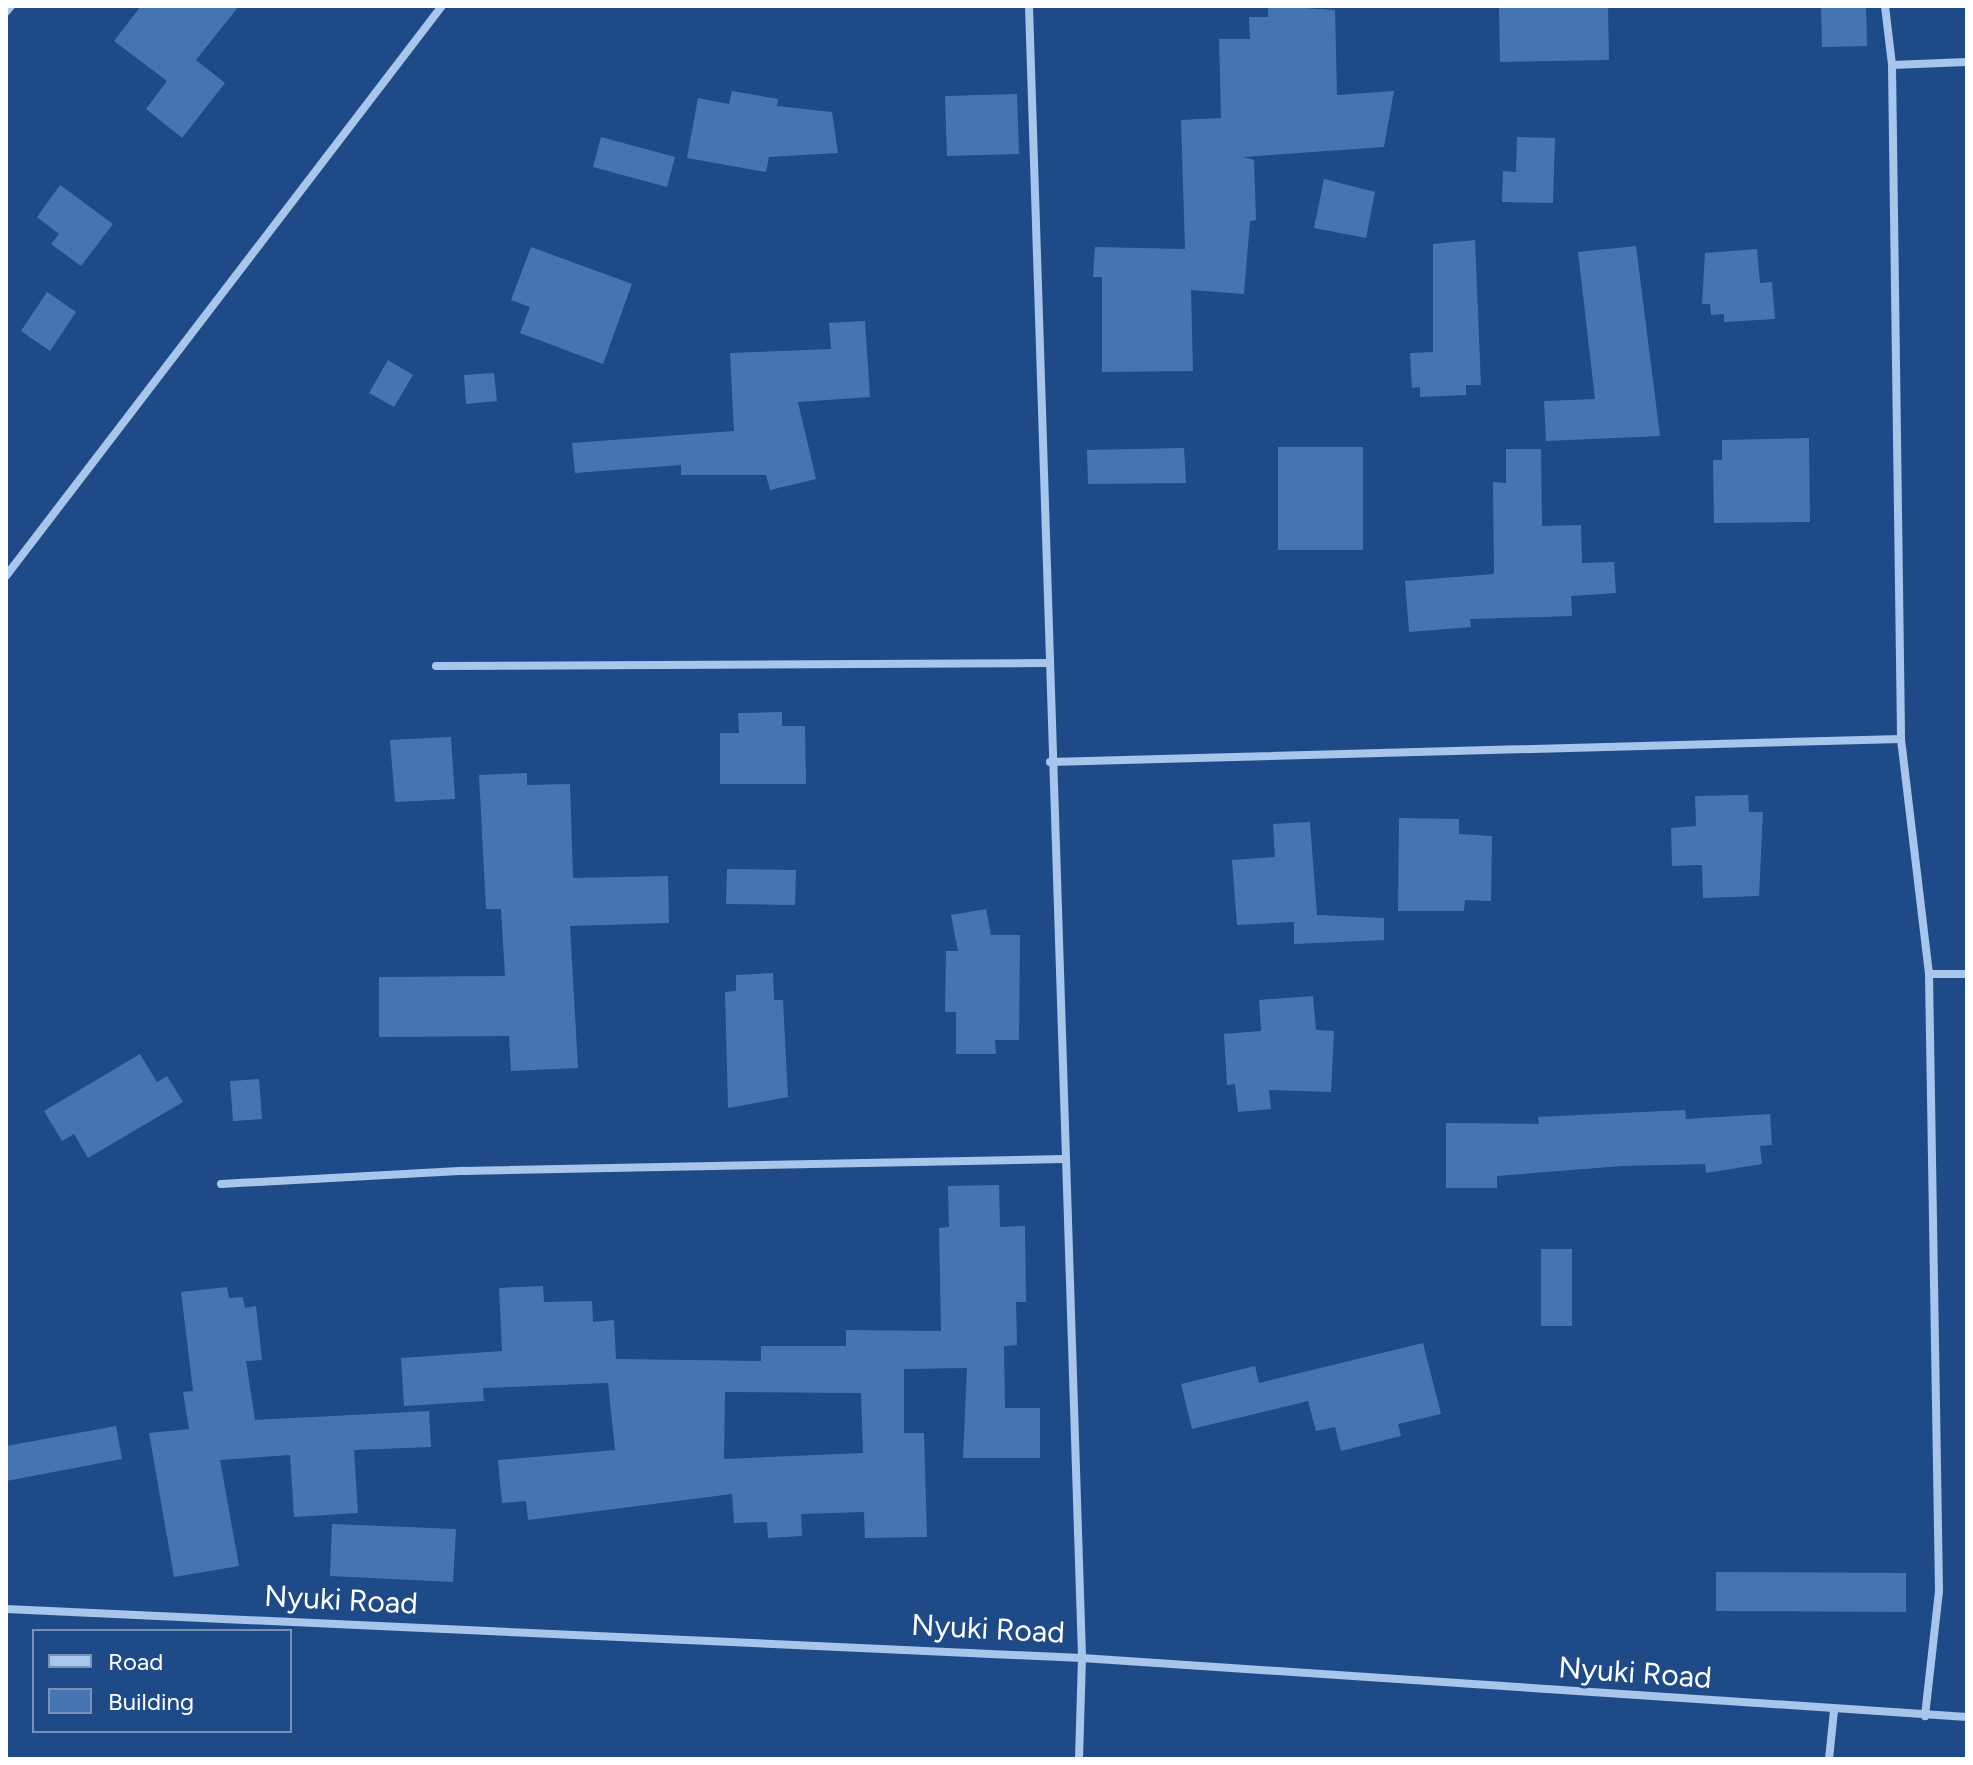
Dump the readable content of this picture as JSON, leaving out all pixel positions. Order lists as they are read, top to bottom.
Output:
{
  "streets": {
    "street": ["Nyuki Road"]
  },
  "legend": ["Road", "Building"]
}
